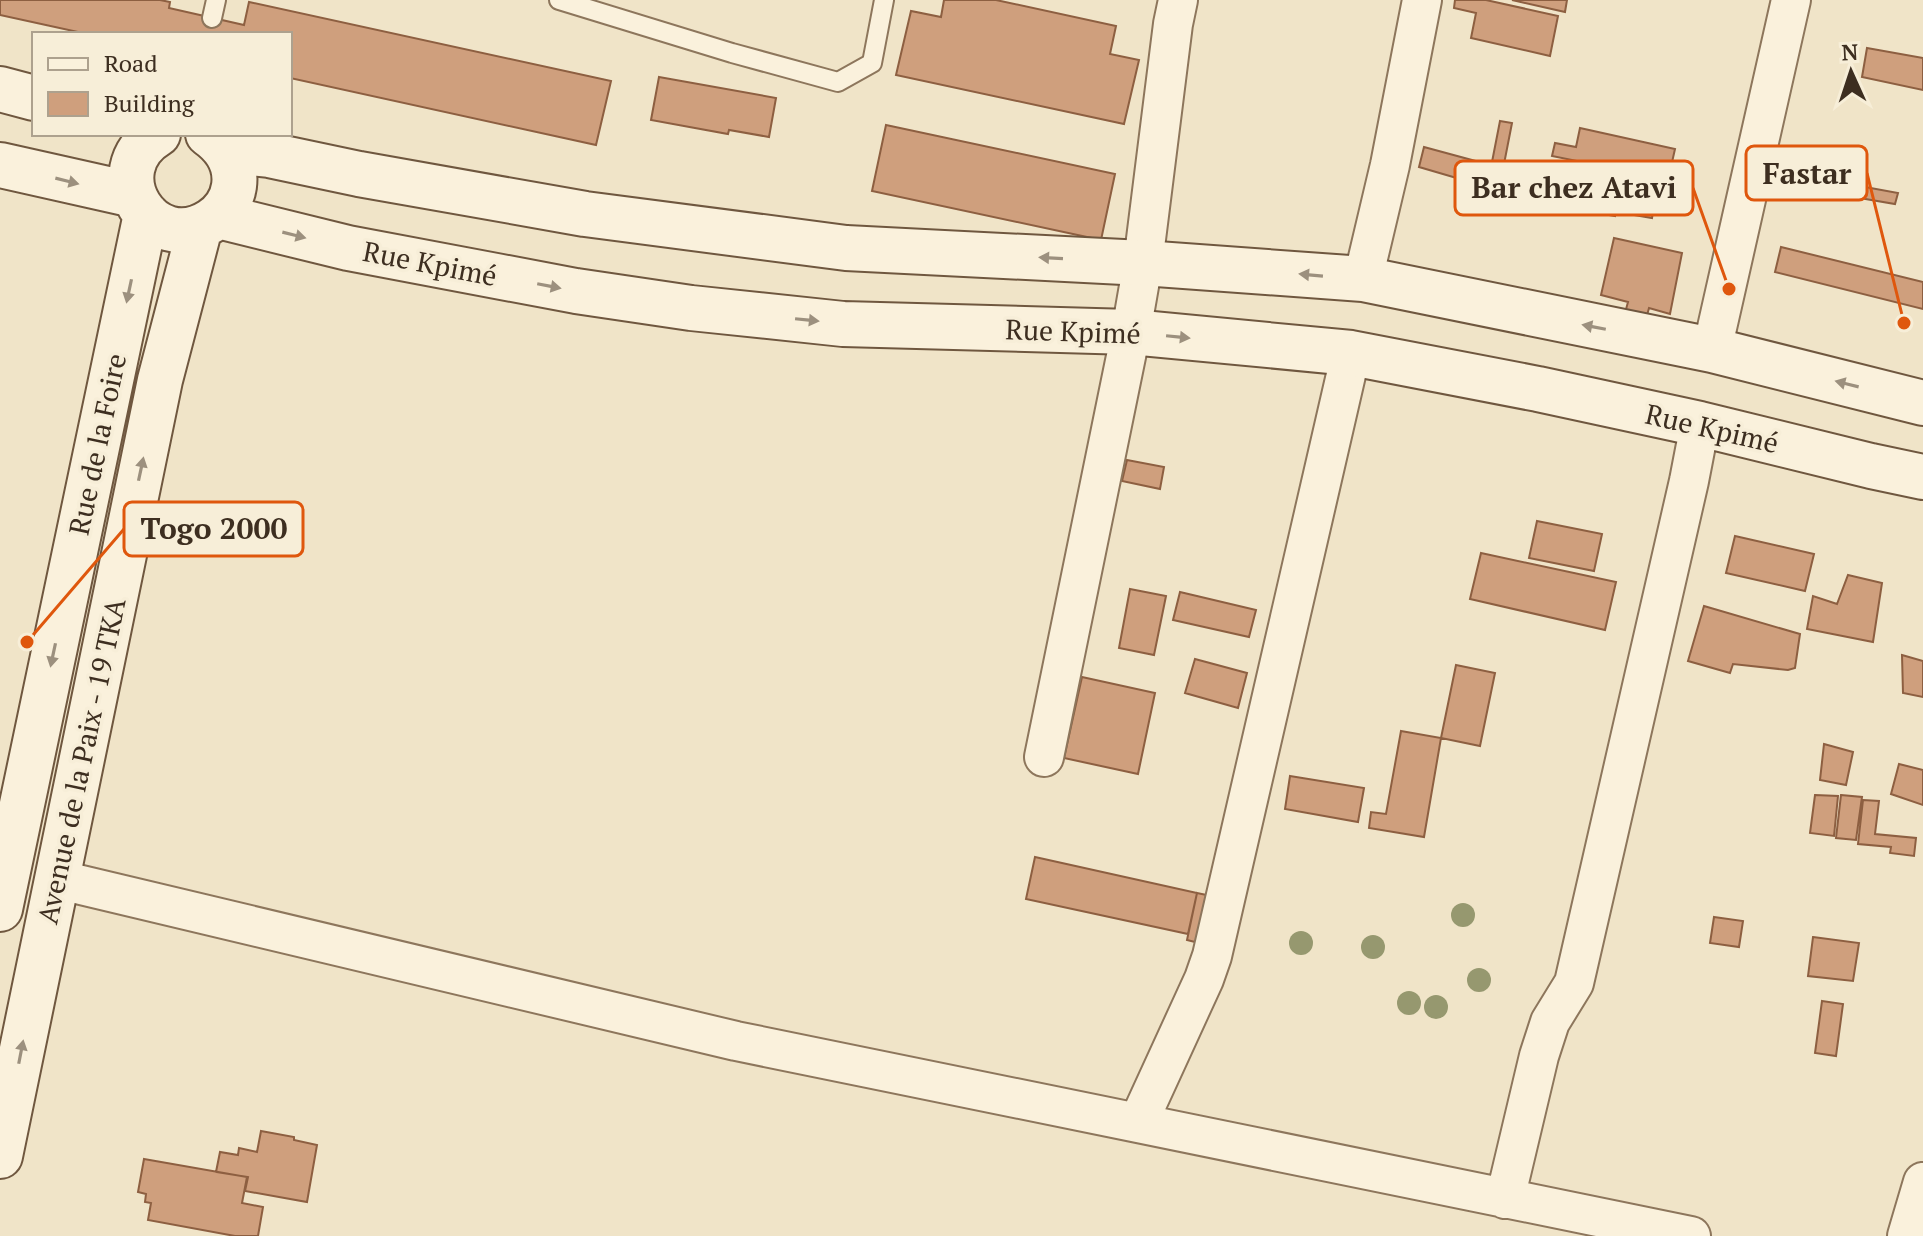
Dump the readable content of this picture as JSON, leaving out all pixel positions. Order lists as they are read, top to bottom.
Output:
{
  "streets": {
    "main road": ["Rue Kpimé", "Rue de la Foire", "Avenue de la Paix - 19 TKA"]
  },
  "crossings": [
    ["Rue Kpimé", "Rue de la Foire"],
    ["Rue Kpimé", "Avenue de la Paix - 19 TKA"]
  ],
  "one_way": ["Rue de la Foire", "Avenue de la Paix - 19 TKA"],
  "places": ["Bar chez Atavi", "Fastar", "Togo 2000"],
  "legend": ["Road", "Building"],
  "north": "top"
}
